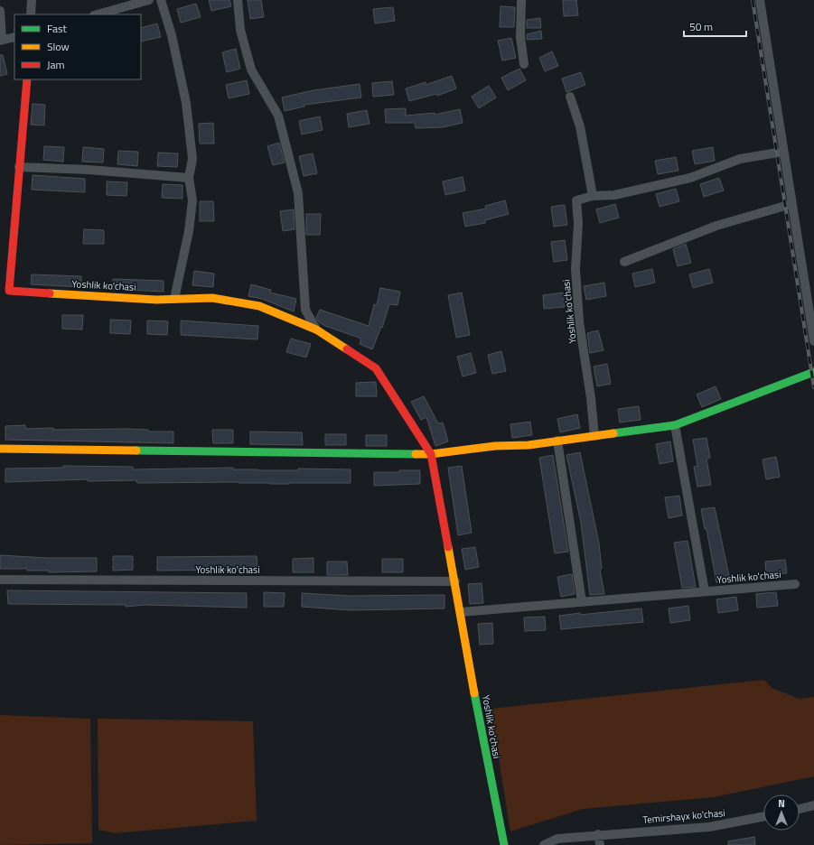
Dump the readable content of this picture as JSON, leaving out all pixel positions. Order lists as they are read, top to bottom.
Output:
{
  "streets": {
    "street": ["Yoshlik ko'chasi", "Temirshayx ko'chasi"]
  },
  "legend": ["Fast", "Slow", "Jam"],
  "scale_bar": "50 m",
  "north": "top"
}
